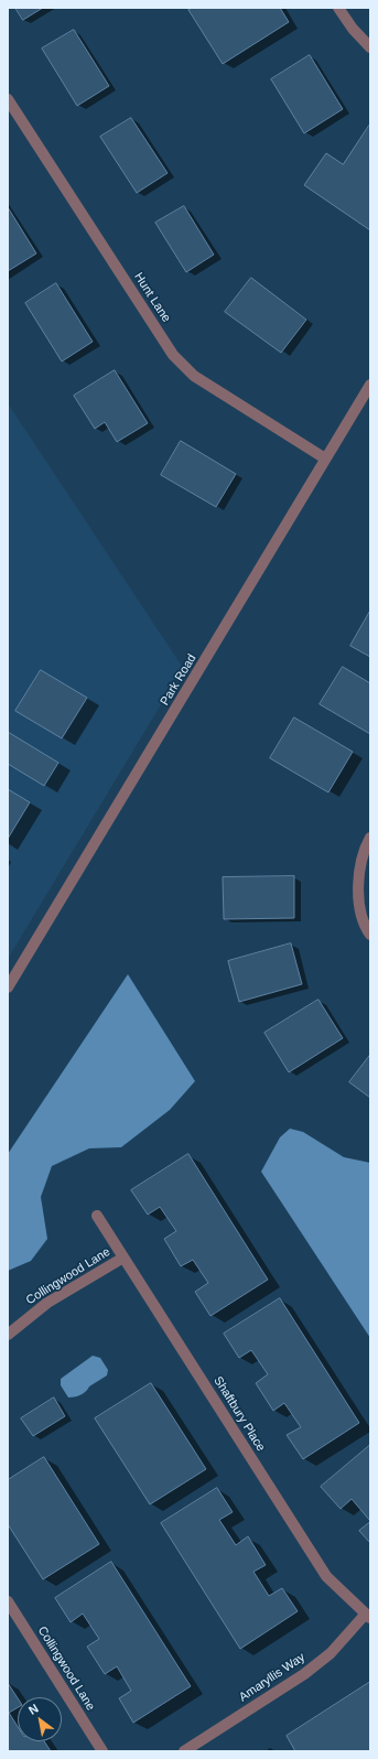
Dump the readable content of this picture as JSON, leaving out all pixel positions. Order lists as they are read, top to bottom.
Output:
{
  "streets": {
    "street": [
      "Hunt Lane",
      "Park Road",
      "Collingwood Lane",
      "Shaftbury Place",
      "Amaryllis Way"
    ]
  },
  "crossings": [
    ["Hunt Lane", "Park Road"],
    ["Collingwood Lane", "Shaftbury Place"],
    ["Shaftbury Place", "Amaryllis Way"]
  ],
  "north": "top left"
}
